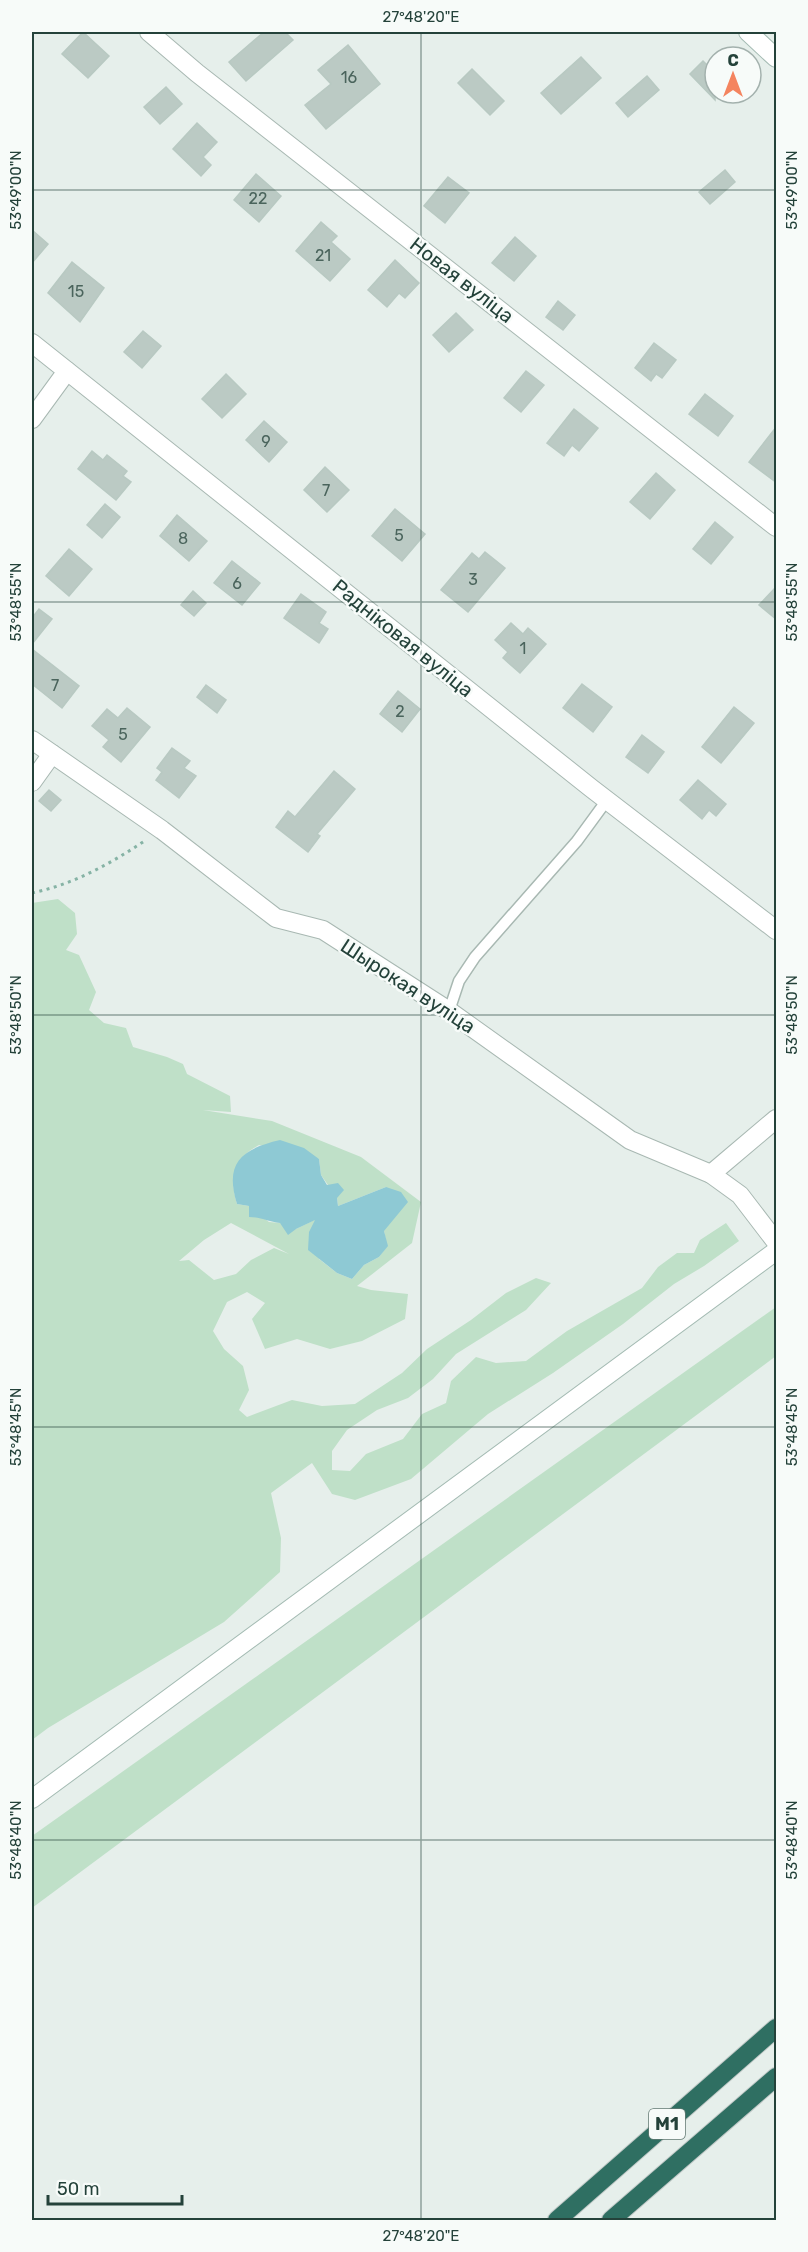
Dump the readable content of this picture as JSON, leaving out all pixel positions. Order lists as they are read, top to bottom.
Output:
{
  "streets": {
    "highway": ["М1"],
    "street": ["Новая вуліца", "Радніковая вуліца", "Шырокая вуліца"]
  },
  "house_numbers": [
    "16",
    "22",
    "21",
    "15",
    "9",
    "7",
    "5",
    "8",
    "3",
    "6",
    "1",
    "7",
    "2",
    "5"
  ],
  "scale_bar": "50 m",
  "north": "top",
  "coordinates": [
    "27°48'20\"E",
    "53°49'00\"N",
    "53°48'55\"N",
    "53°48'50\"N",
    "53°48'45\"N",
    "53°48'40\"N"
  ]
}
